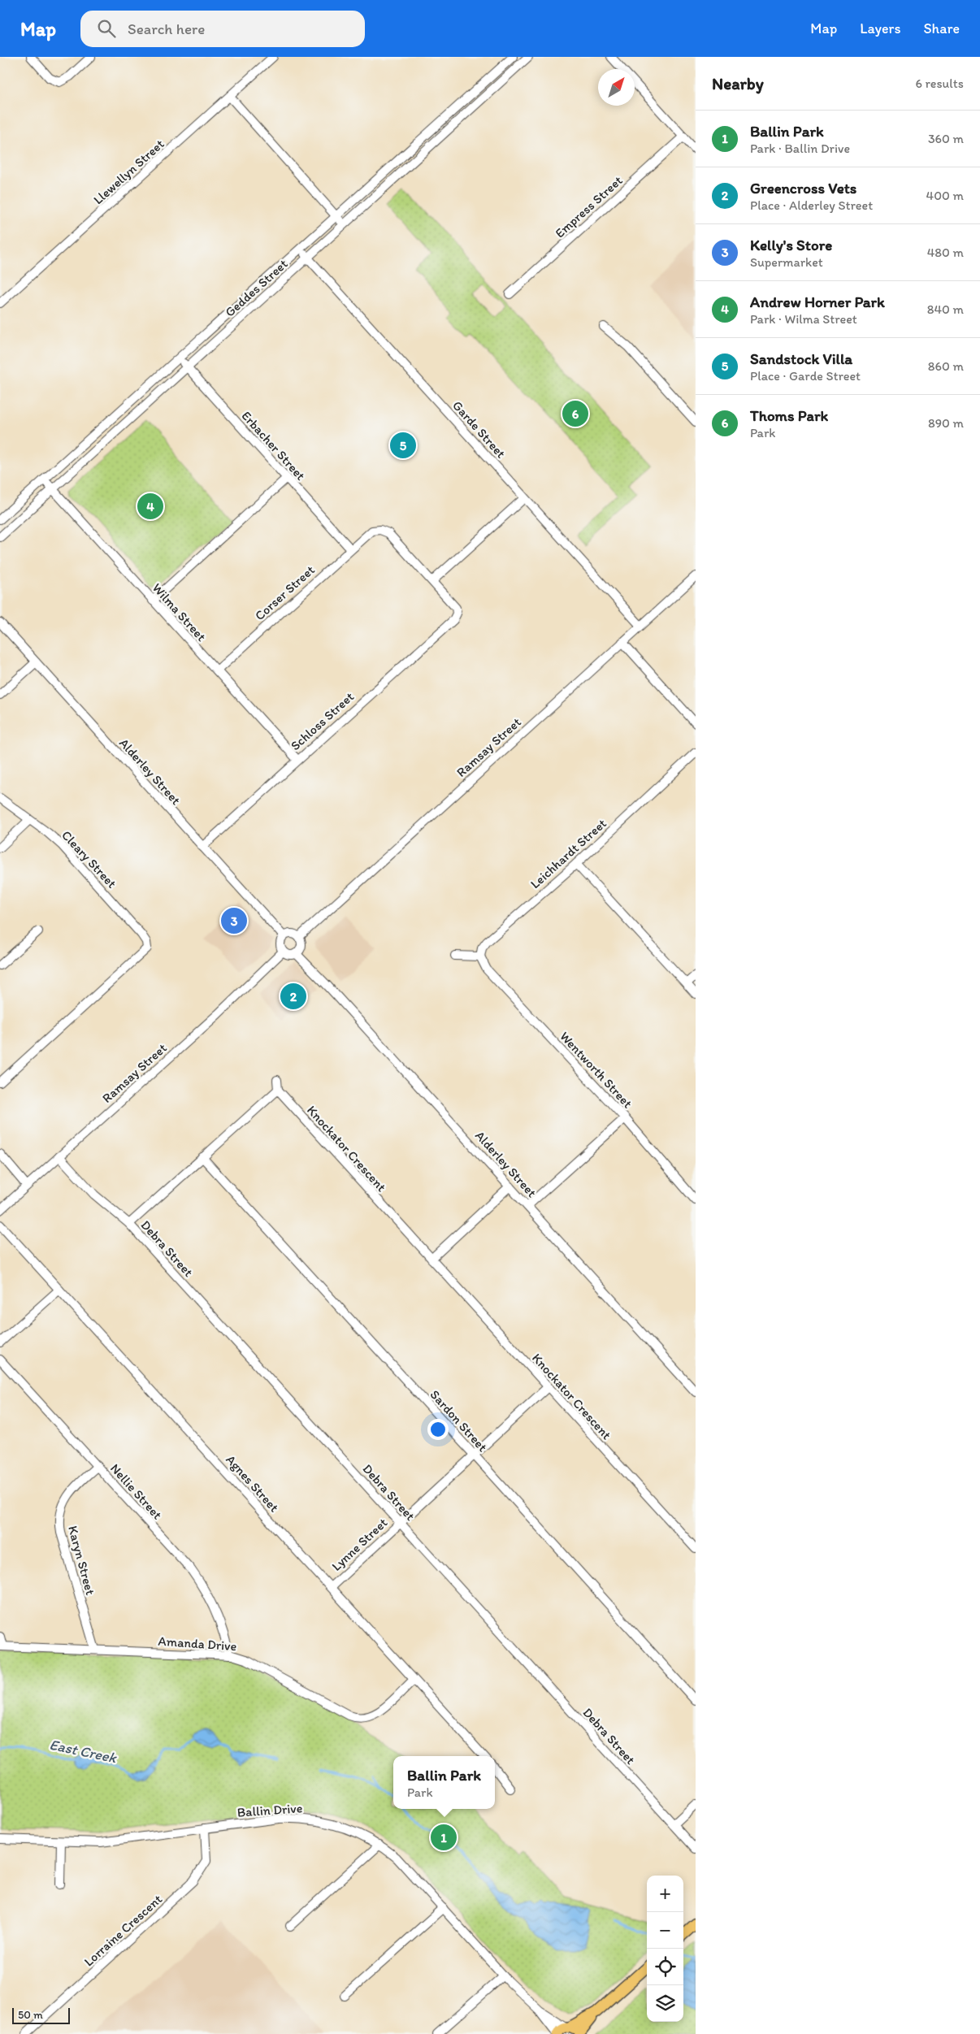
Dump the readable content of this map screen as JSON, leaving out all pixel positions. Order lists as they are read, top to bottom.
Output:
{
  "streets": {
    "street": [
      "Llewellyn Street",
      "Empress Street",
      "Geddes Street",
      "Garde Street",
      "Erbacher Street",
      "Corser Street",
      "Wilma Street",
      "Schloss Street",
      "Ramsay Street",
      "Alderley Street",
      "Leichhardt Street",
      "Cleary Street",
      "Wentworth Street",
      "Knockator Crescent",
      "Debra Street",
      "Sardon Street",
      "Agnes Street",
      "Nellie Street",
      "Lynne Street",
      "Karyn Street",
      "Amanda Drive",
      "Ballin Drive",
      "Lorraine Crescent"
    ]
  },
  "crossings": [
    ["Geddes Street", "Garde Street"],
    ["Geddes Street", "Erbacher Street"],
    ["Geddes Street", "Wilma Street"],
    ["Garde Street", "Ramsay Street"],
    ["Erbacher Street", "Corser Street"],
    ["Corser Street", "Wilma Street"],
    ["Corser Street", "Schloss Street"],
    ["Wilma Street", "Schloss Street"],
    ["Schloss Street", "Alderley Street"],
    ["Ramsay Street", "Alderley Street"],
    ["Ramsay Street", "Debra Street"],
    ["Leichhardt Street", "Wentworth Street"],
    ["Knockator Crescent", "Lynne Street"],
    ["Debra Street", "Lynne Street"],
    ["Sardon Street", "Lynne Street"],
    ["Agnes Street", "Lynne Street"],
    ["Agnes Street", "Amanda Drive"],
    ["Nellie Street", "Karyn Street"],
    ["Nellie Street", "Amanda Drive"],
    ["Karyn Street", "Amanda Drive"],
    ["Ballin Drive", "Lorraine Crescent"]
  ],
  "water": ["East Creek"],
  "scale_bar": "50 m",
  "north": "top right",
  "page": {
    "header": "Map",
    "search": "Search here",
    "nav": ["Map", "Layers", "Share"],
    "heading": ["Nearby", "6 results"],
    "list": [
      {
        "mark": "1",
        "name": "Ballin Park",
        "note": "Park · Ballin Drive",
        "value": "360 m"
      },
      {
        "mark": "2",
        "name": "Greencross Vets",
        "note": "Place · Alderley Street",
        "value": "400 m"
      },
      {
        "mark": "3",
        "name": "Kelly's Store",
        "note": "Supermarket",
        "value": "480 m"
      },
      {
        "mark": "4",
        "name": "Andrew Horner Park",
        "note": "Park · Wilma Street",
        "value": "840 m"
      },
      {
        "mark": "5",
        "name": "Sandstock Villa",
        "note": "Place · Garde Street",
        "value": "860 m"
      },
      {
        "mark": "6",
        "name": "Thoms Park",
        "note": "Park",
        "value": "890 m"
      }
    ],
    "pins": [
      "6",
      "5",
      "4",
      "3",
      "2",
      "1"
    ],
    "popup": ["Ballin Park", "Park"],
    "map_buttons": ["+", "−"],
    "scale": "50 m"
  }
}
